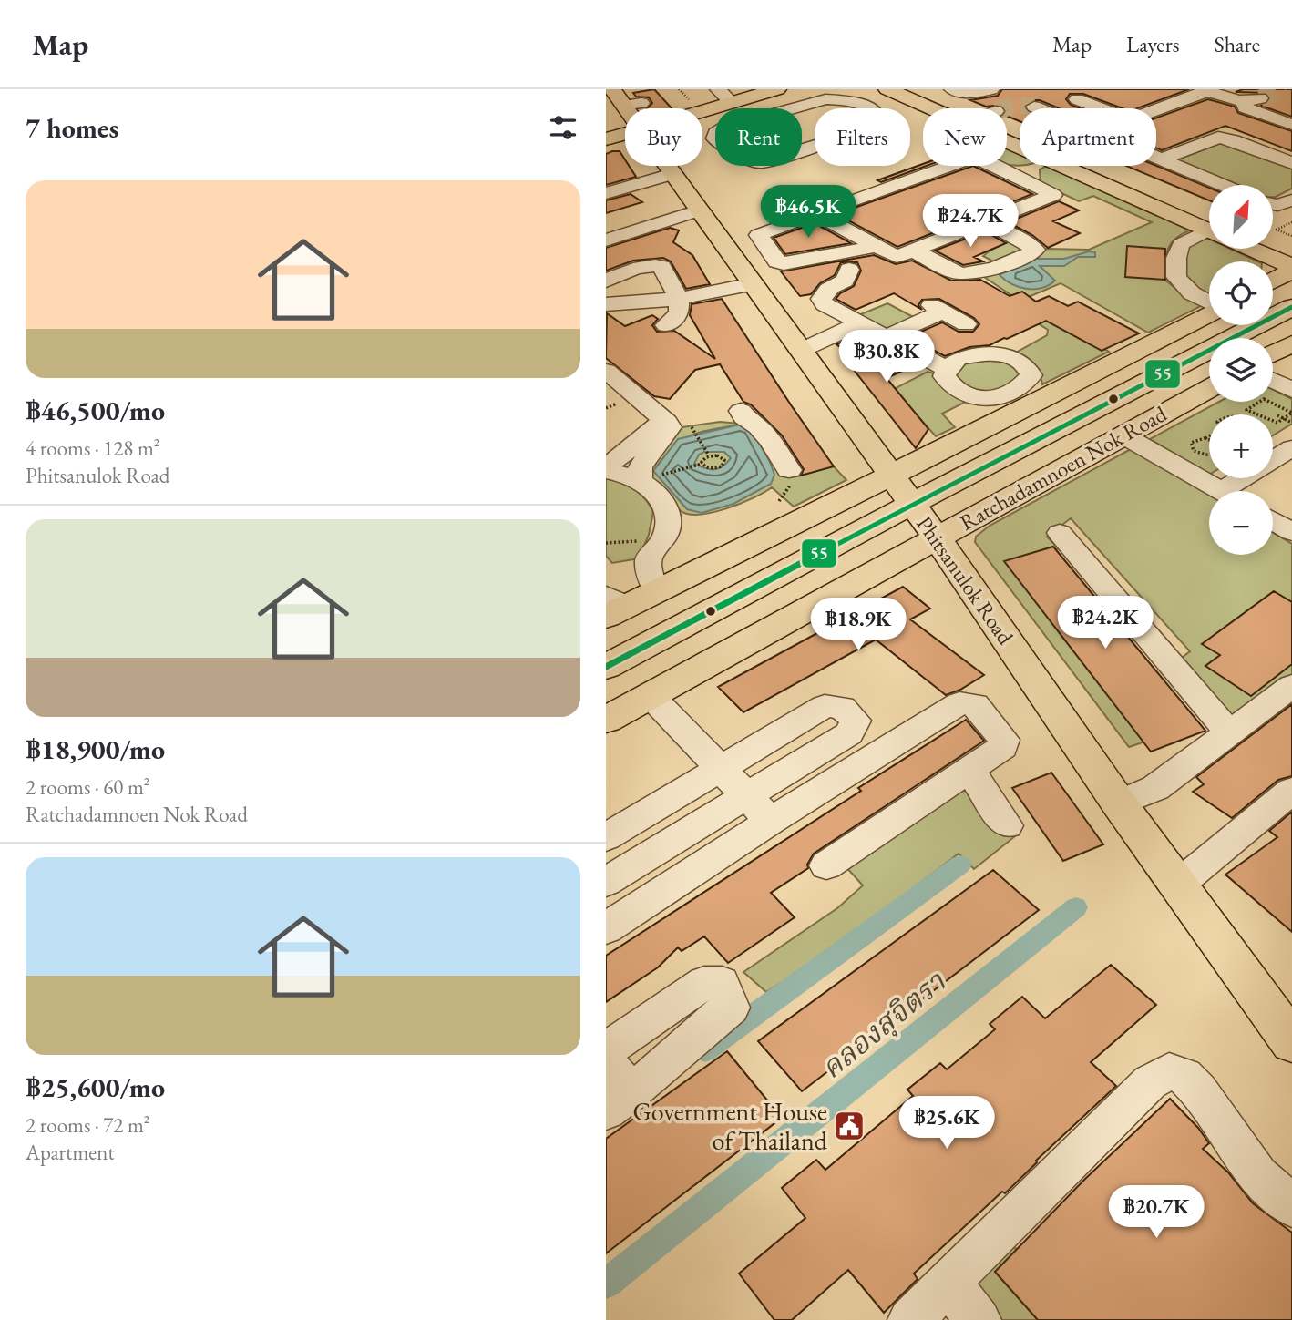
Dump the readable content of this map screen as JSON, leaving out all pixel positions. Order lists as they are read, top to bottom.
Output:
{
  "streets": {
    "main road": ["Ratchadamnoen Nok Road", "Phitsanulok Road"]
  },
  "crossings": [
    ["Ratchadamnoen Nok Road", "Phitsanulok Road"]
  ],
  "water": ["คลองสุจิตรา"],
  "places": {
    "public building": ["Government House of Thailand"]
  },
  "lines": ["transit line 55"],
  "north": "top right",
  "page": {
    "header": "Map",
    "nav": ["Map", "Layers", "Share"],
    "heading": "7 homes",
    "chip": [
      "Buy",
      "Rent",
      "Filters",
      "New",
      "Apartment"
    ],
    "list": [
      {
        "name": "฿46,500/mo",
        "note": "4 rooms · 128 m² · Phitsanulok Road"
      },
      {
        "name": "฿18,900/mo",
        "note": "2 rooms · 60 m² · Ratchadamnoen Nok Road"
      },
      {
        "name": "฿25,600/mo",
        "note": "2 rooms · 72 m² · Apartment"
      }
    ],
    "map_buttons": ["+", "−"],
    "price": [
      "฿46.5K",
      "฿24.7K",
      "฿30.8K",
      "฿24.2K",
      "฿18.9K",
      "฿25.6K",
      "฿20.7K"
    ]
  }
}
